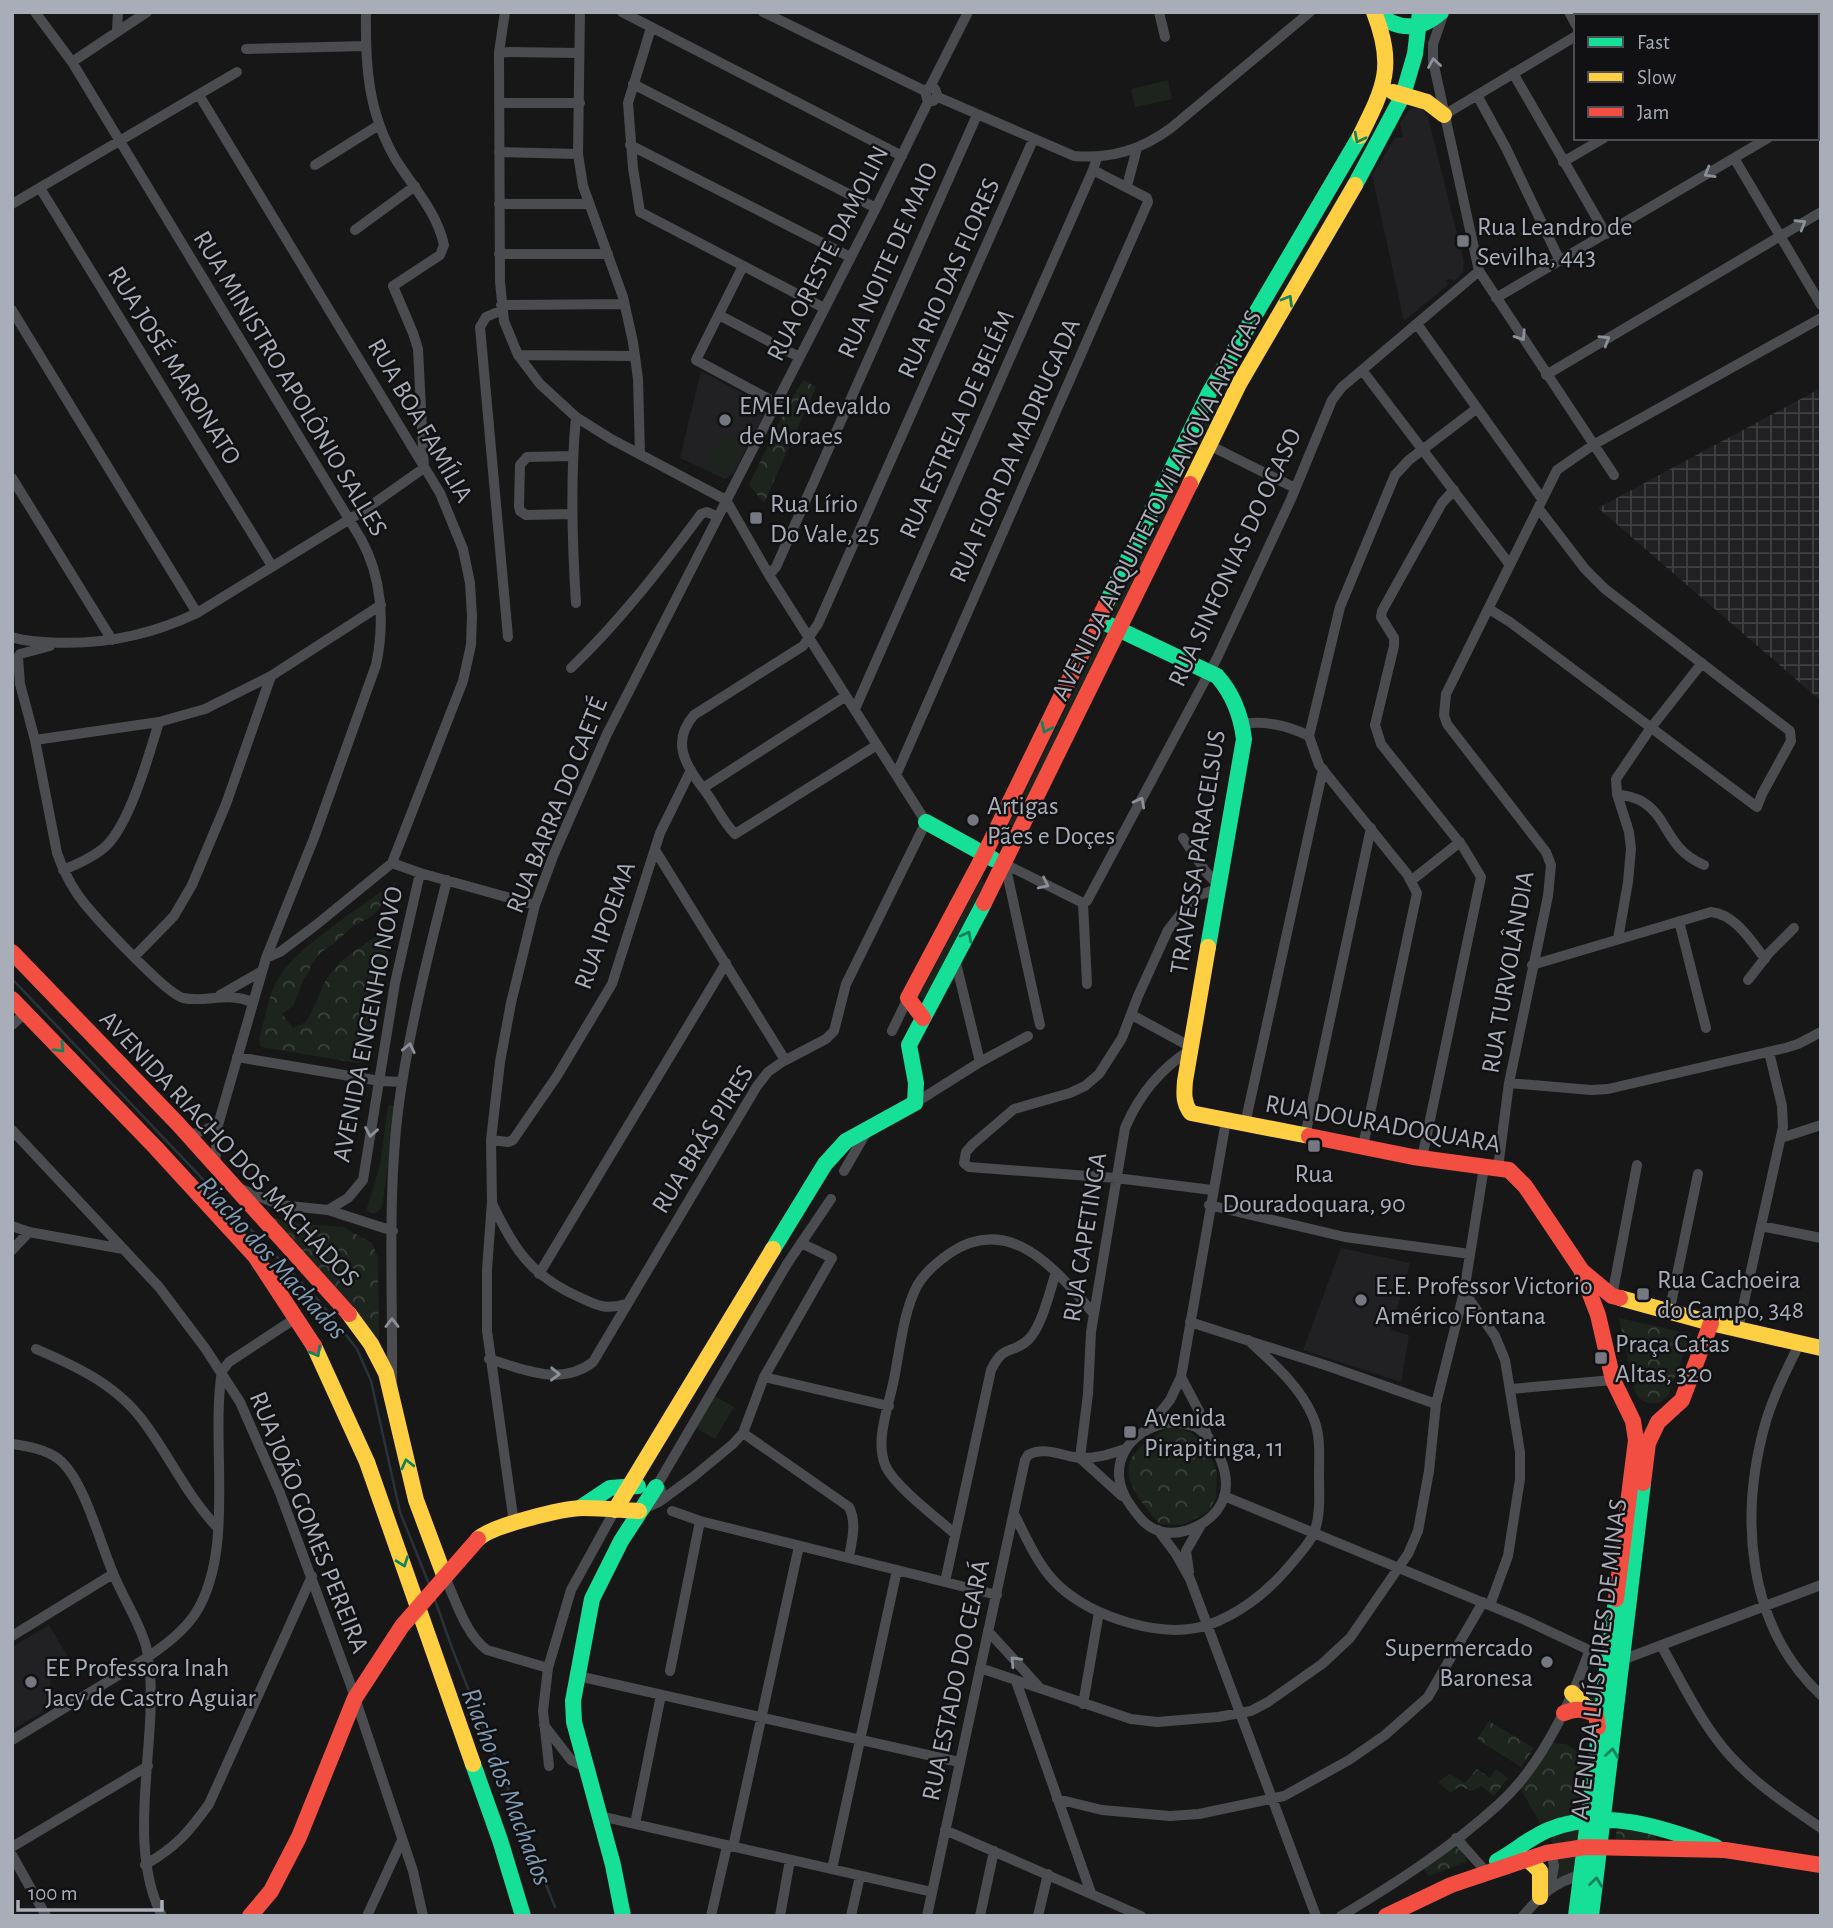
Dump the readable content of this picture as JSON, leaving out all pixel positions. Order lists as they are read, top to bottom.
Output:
{
  "streets": {
    "main road": [
      "AVENIDA ARQUITETO VILANOVA ARTIGAS",
      "TRAVESSA PARACELSUS",
      "AVENIDA ENGENHO NOVO",
      "RUA DOURADOQUARA",
      "AVENIDA RIACHO DOS MACHADOS",
      "AVENIDA LUÍS PIRES DE MINAS"
    ],
    "street": [
      "RUA ORESTE DAMOLIN",
      "RUA NOITE DE MAIO",
      "RUA RIO DAS FLORES",
      "RUA JOSÉ MARONATO",
      "RUA MINISTRO APOLÔNIO SALLES",
      "RUA BOA FAMÍLIA",
      "RUA ESTRELA DE BELÉM",
      "RUA FLOR DA MADRUGADA",
      "RUA SINFONIAS DO OCASO",
      "RUA BARRA DO CAETÉ",
      "RUA IPOEMA",
      "RUA TURVOLÂNDIA",
      "RUA BRÁS PIRES",
      "RUA CAPETINGA",
      "RUA JOÃO GOMES PEREIRA",
      "RUA ESTADO DO CEARÁ"
    ]
  },
  "crossings": [
    ["RUA ORESTE DAMOLIN", "RUA BARRA DO CAETÉ"],
    ["RUA RIO DAS FLORES", "RUA IPOEMA"],
    ["RUA MINISTRO APOLÔNIO SALLES", "RUA BOA FAMÍLIA"],
    ["RUA MINISTRO APOLÔNIO SALLES", "AVENIDA ENGENHO NOVO"],
    ["RUA MINISTRO APOLÔNIO SALLES", "AVENIDA RIACHO DOS MACHADOS"],
    ["RUA ESTRELA DE BELÉM", "RUA FLOR DA MADRUGADA"],
    ["RUA SINFONIAS DO OCASO", "TRAVESSA PARACELSUS"],
    ["RUA BARRA DO CAETÉ", "RUA IPOEMA"],
    ["RUA BARRA DO CAETÉ", "RUA BRÁS PIRES"],
    ["TRAVESSA PARACELSUS", "RUA DOURADOQUARA"],
    ["TRAVESSA PARACELSUS", "RUA CAPETINGA"],
    ["RUA TURVOLÂNDIA", "RUA DOURADOQUARA"],
    ["RUA TURVOLÂNDIA", "RUA ESTADO DO CEARÁ"],
    ["AVENIDA ENGENHO NOVO", "AVENIDA RIACHO DOS MACHADOS"],
    ["RUA DOURADOQUARA", "RUA CAPETINGA"],
    ["RUA DOURADOQUARA", "AVENIDA LUÍS PIRES DE MINAS"],
    ["RUA CAPETINGA", "RUA ESTADO DO CEARÁ"]
  ],
  "water": ["Riacho dos Machados"],
  "places": {
    "transit": [
      "Rua Leandro de Sevilha, 443",
      "Rua Lírio Do Vale, 25",
      "Rua Douradoquara, 90",
      "Rua Cachoeira do Campo, 348",
      "Praça Catas Altas, 320",
      "Avenida Pirapitinga, 11"
    ],
    "other": [
      "EMEI Adevaldo de Moraes",
      "Artigas Pães e Doçes",
      "E.E. Professor Victorio Américo Fontana",
      "Supermercado Baronesa",
      "EE Professora Inah Jacy de Castro Aguiar"
    ]
  },
  "legend": ["Fast", "Slow", "Jam"],
  "scale_bar": "100 m"
}
